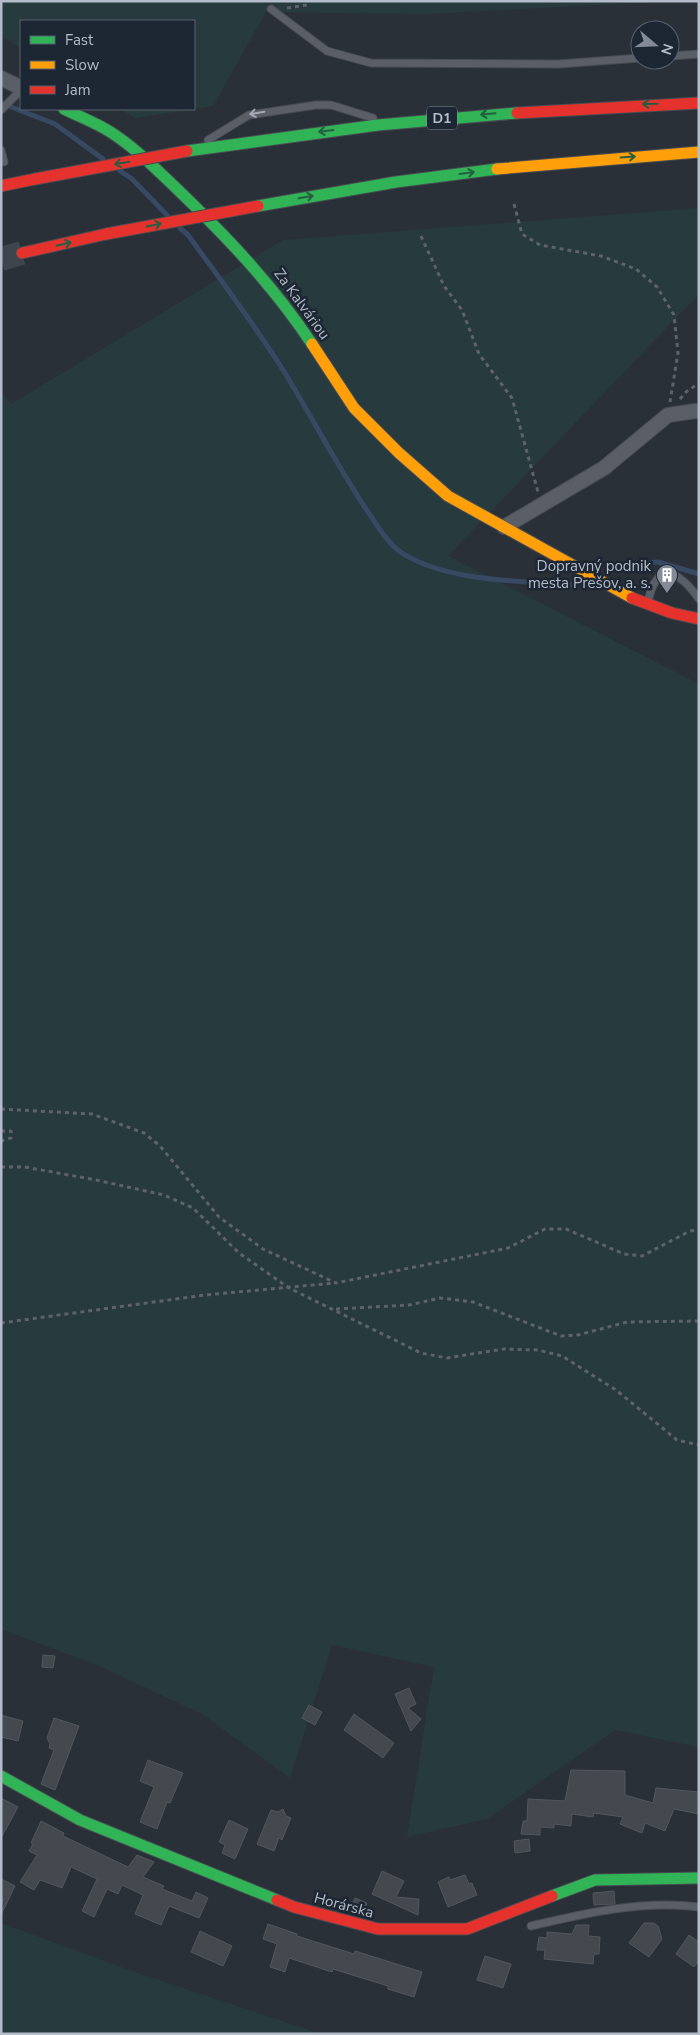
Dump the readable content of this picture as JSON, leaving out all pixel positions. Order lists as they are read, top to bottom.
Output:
{
  "streets": {
    "main road": ["D1", "Za Kalváriou", "Horárska"]
  },
  "places": {
    "building": ["Dopravný podnik mesta Prešov, a. s."]
  },
  "legend": ["Fast", "Slow", "Jam"],
  "north": "right"
}
